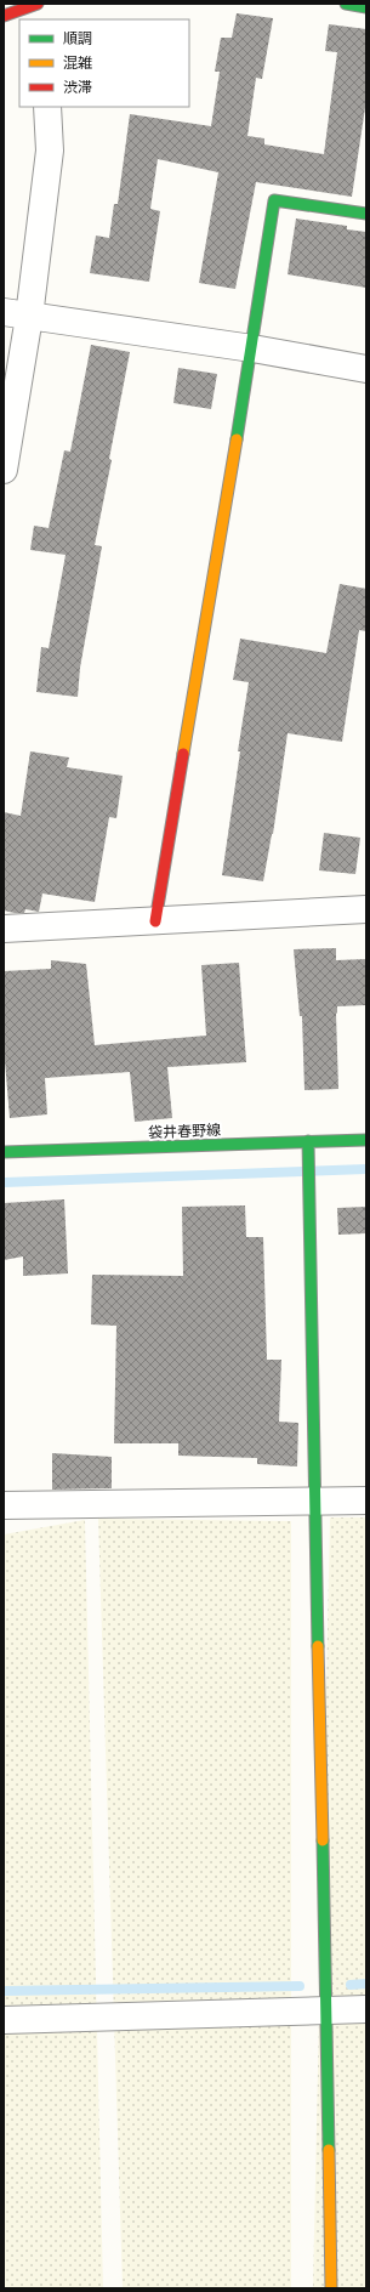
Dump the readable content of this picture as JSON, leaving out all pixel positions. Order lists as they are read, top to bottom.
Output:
{
  "streets": {
    "street": ["袋井春野線"]
  },
  "legend": ["順調", "混雑", "渋滞"]
}
